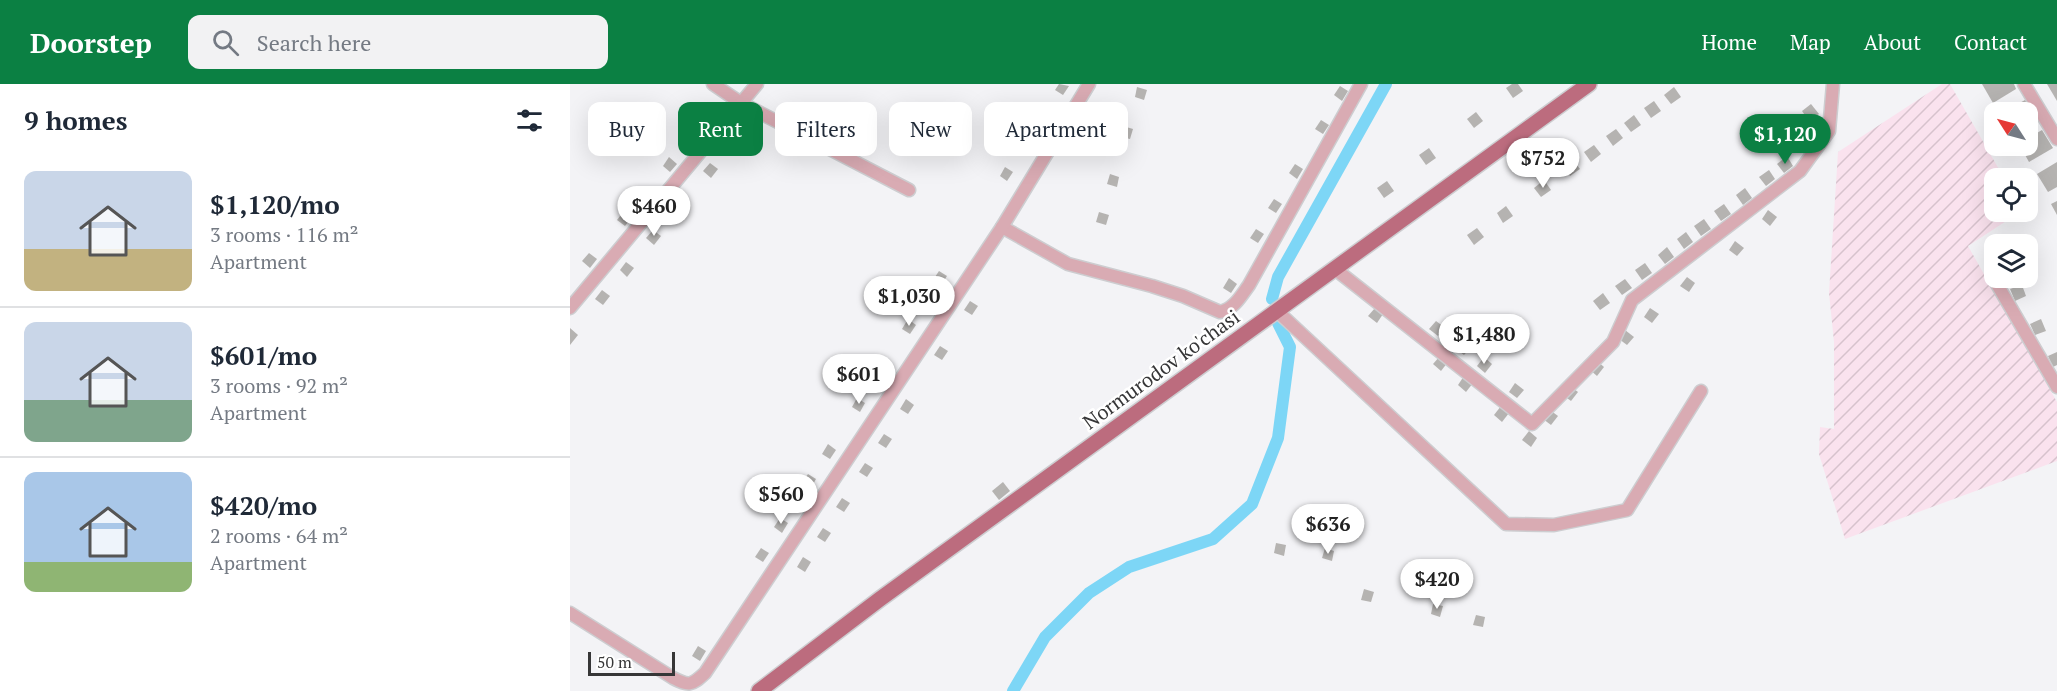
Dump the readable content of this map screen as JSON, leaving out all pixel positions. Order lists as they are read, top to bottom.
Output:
{
  "streets": {
    "main road": ["Normurodov ko'chasi"]
  },
  "scale_bar": "50 m",
  "north": "top left",
  "page": {
    "header": "Doorstep",
    "search": "Search here",
    "nav": [
      "Home",
      "Map",
      "About",
      "Contact"
    ],
    "heading": "9 homes",
    "chip": [
      "Buy",
      "Rent",
      "Filters",
      "New",
      "Apartment"
    ],
    "price": [
      "$1,120",
      "$752",
      "$460",
      "$1,030",
      "$1,480",
      "$601",
      "$560",
      "$636",
      "$420"
    ],
    "list": [
      {
        "name": "$1,120/mo",
        "note": "3 rooms · 116 m² · Apartment"
      },
      {
        "name": "$601/mo",
        "note": "3 rooms · 92 m² · Apartment"
      },
      {
        "name": "$420/mo",
        "note": "2 rooms · 64 m² · Apartment"
      }
    ],
    "scale": "50 m"
  }
}
